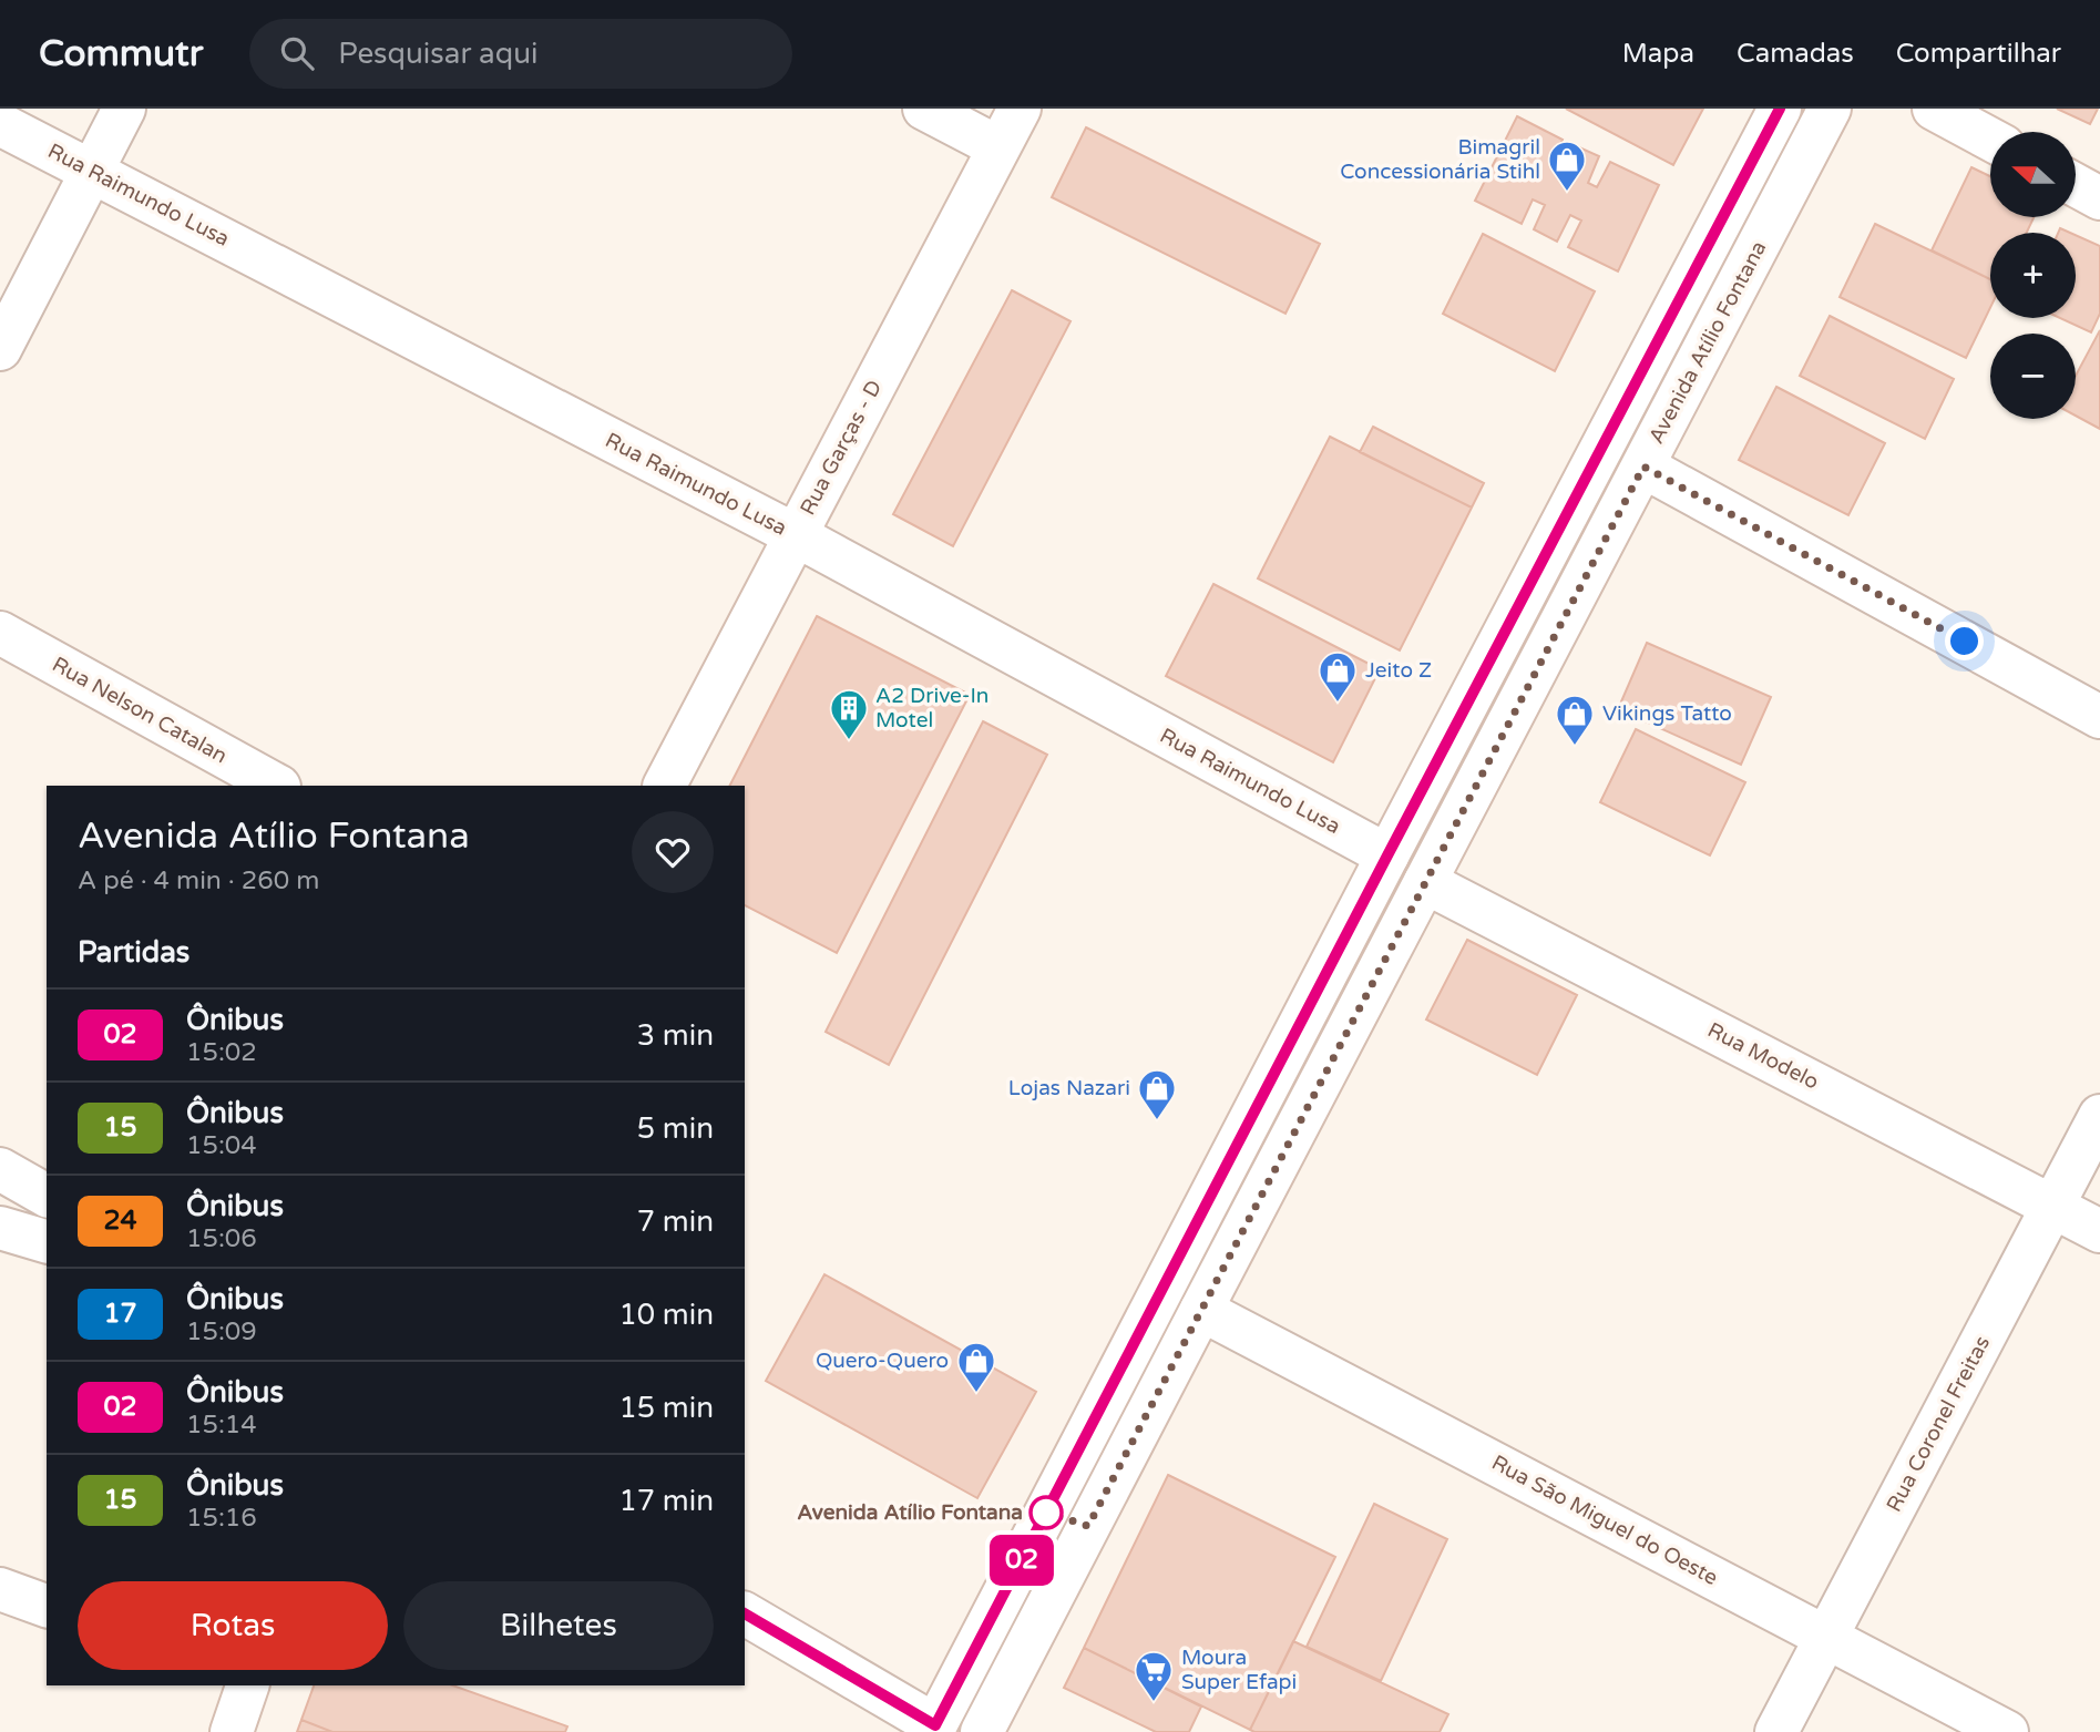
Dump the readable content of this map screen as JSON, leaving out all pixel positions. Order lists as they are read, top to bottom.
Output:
{
  "streets": {
    "street": [
      "Rua Raimundo Lusa",
      "Avenida Atílio Fontana",
      "Rua Garças - D",
      "Rua Nelson Catalan",
      "Rua Modelo",
      "Rua Coronel Freitas",
      "Rua São Miguel do Oeste"
    ]
  },
  "crossings": [
    ["Rua Raimundo Lusa", "Avenida Atílio Fontana"],
    ["Rua Raimundo Lusa", "Rua Garças - D"],
    ["Avenida Atílio Fontana", "Rua Modelo"],
    ["Avenida Atílio Fontana", "Rua São Miguel do Oeste"],
    ["Rua Modelo", "Rua Coronel Freitas"],
    ["Rua Coronel Freitas", "Rua São Miguel do Oeste"]
  ],
  "places": {
    "shop": [
      "Bimagril Concessionária Stihl",
      "Jeito Z",
      "Vikings Tatto",
      "Lojas Nazari",
      "Quero-Quero"
    ],
    "building": ["A2 Drive-In Motel"],
    "other": ["Avenida Atílio Fontana"],
    "supermarket": ["Moura Super Efapi"]
  },
  "lines": ["bus line 02"],
  "north": "left",
  "page": {
    "header": "Commutr",
    "search": "Pesquisar aqui",
    "nav": ["Mapa", "Camadas", "Compartilhar"],
    "on_map": "02",
    "map_buttons": ["+", "−"],
    "heading": [
      ["Avenida Atílio Fontana", "A pé · 4 min · 260 m"],
      "Partidas"
    ],
    "list": [
      {
        "mark": "02",
        "name": "Ônibus",
        "note": "15:02",
        "value": "3 min"
      },
      {
        "mark": "15",
        "name": "Ônibus",
        "note": "15:04",
        "value": "5 min"
      },
      {
        "mark": "24",
        "name": "Ônibus",
        "note": "15:06",
        "value": "7 min"
      },
      {
        "mark": "17",
        "name": "Ônibus",
        "note": "15:09",
        "value": "10 min"
      },
      {
        "mark": "02",
        "name": "Ônibus",
        "note": "15:14",
        "value": "15 min"
      },
      {
        "mark": "15",
        "name": "Ônibus",
        "note": "15:16",
        "value": "17 min"
      }
    ],
    "buttons": ["Rotas", "Bilhetes"]
  }
}
